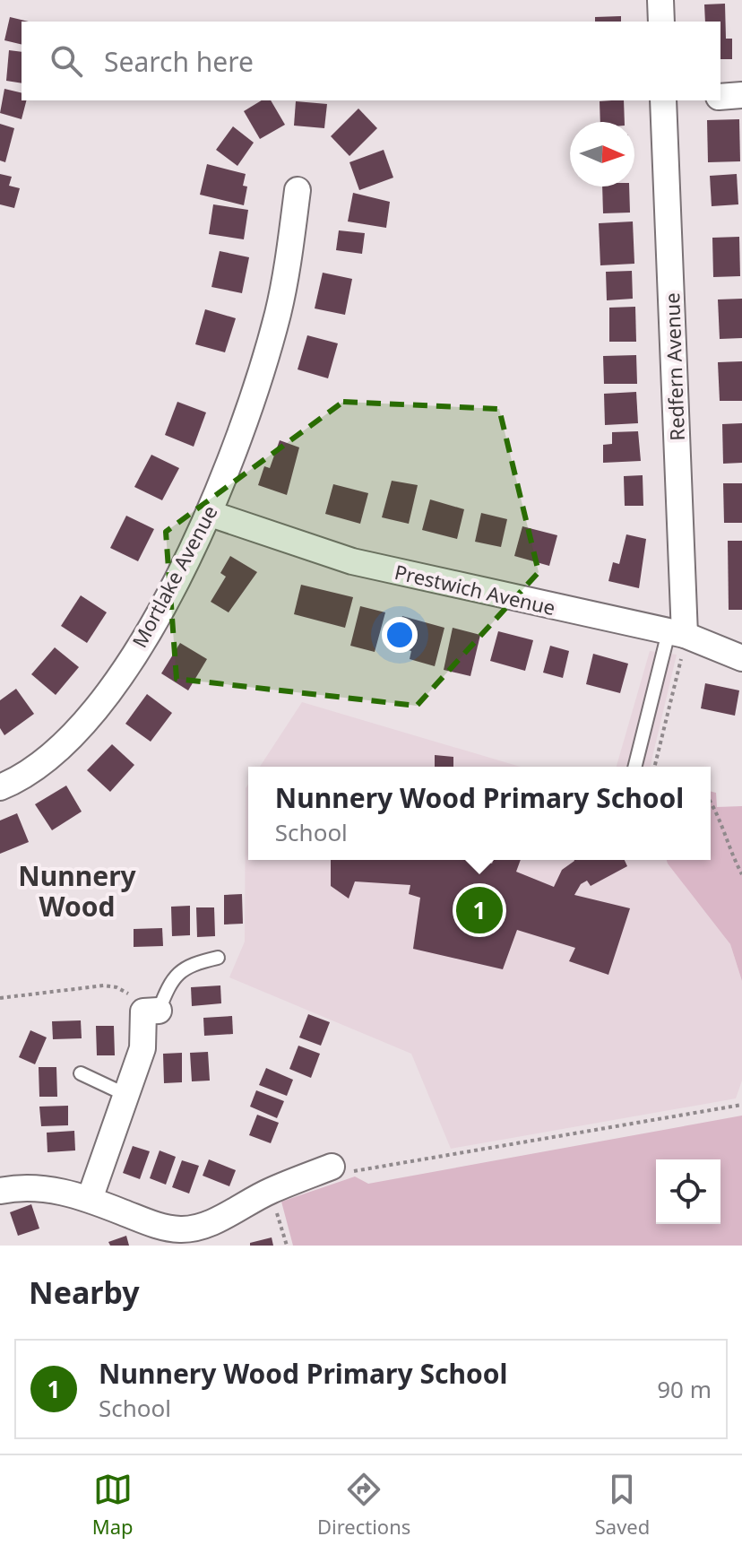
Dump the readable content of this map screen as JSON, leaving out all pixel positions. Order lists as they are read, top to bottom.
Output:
{
  "streets": {
    "street": ["Redfern Avenue", "Mortlake Avenue", "Prestwich Avenue"]
  },
  "crossings": [
    ["Redfern Avenue", "Prestwich Avenue"],
    ["Mortlake Avenue", "Prestwich Avenue"]
  ],
  "districts": ["Nunnery Wood"],
  "north": "right",
  "page": {
    "search": "Search here",
    "popup": ["Nunnery Wood Primary School", "School"],
    "pins": "1",
    "heading": "Nearby",
    "list": [
      {
        "mark": "1",
        "name": "Nunnery Wood Primary School",
        "note": "School",
        "value": "90 m"
      }
    ],
    "nav": ["Map", "Directions", "Saved"]
  }
}
